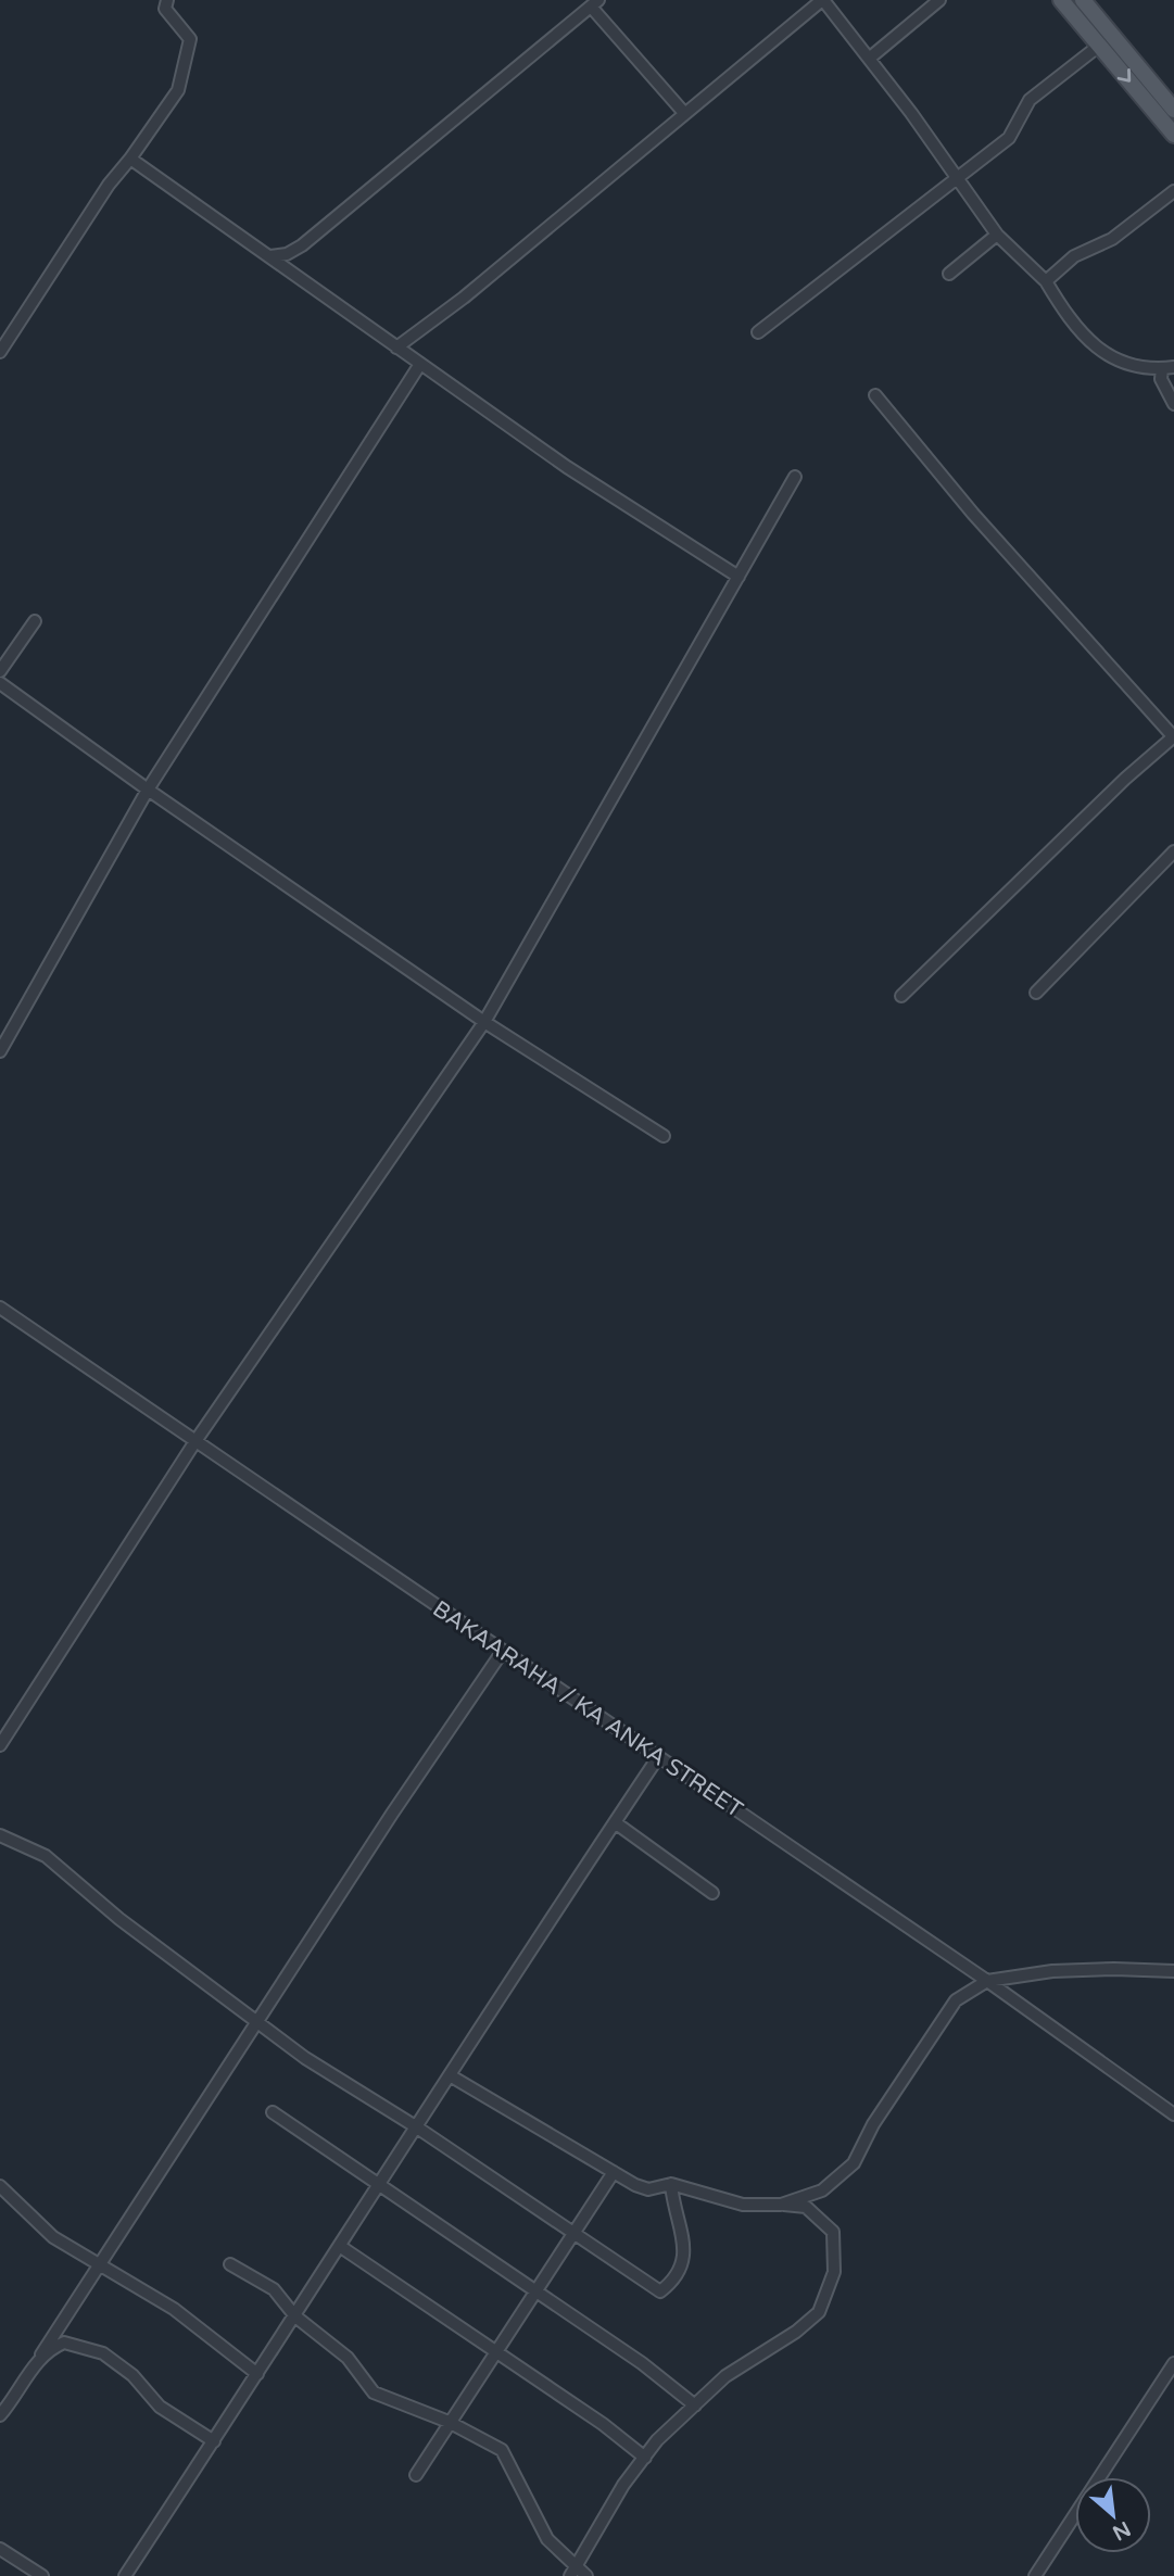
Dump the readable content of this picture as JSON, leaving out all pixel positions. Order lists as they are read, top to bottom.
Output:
{
  "streets": {
    "street": ["BAKAARAHA / KA ANKA STREET"]
  },
  "north": "bottom right"
}
